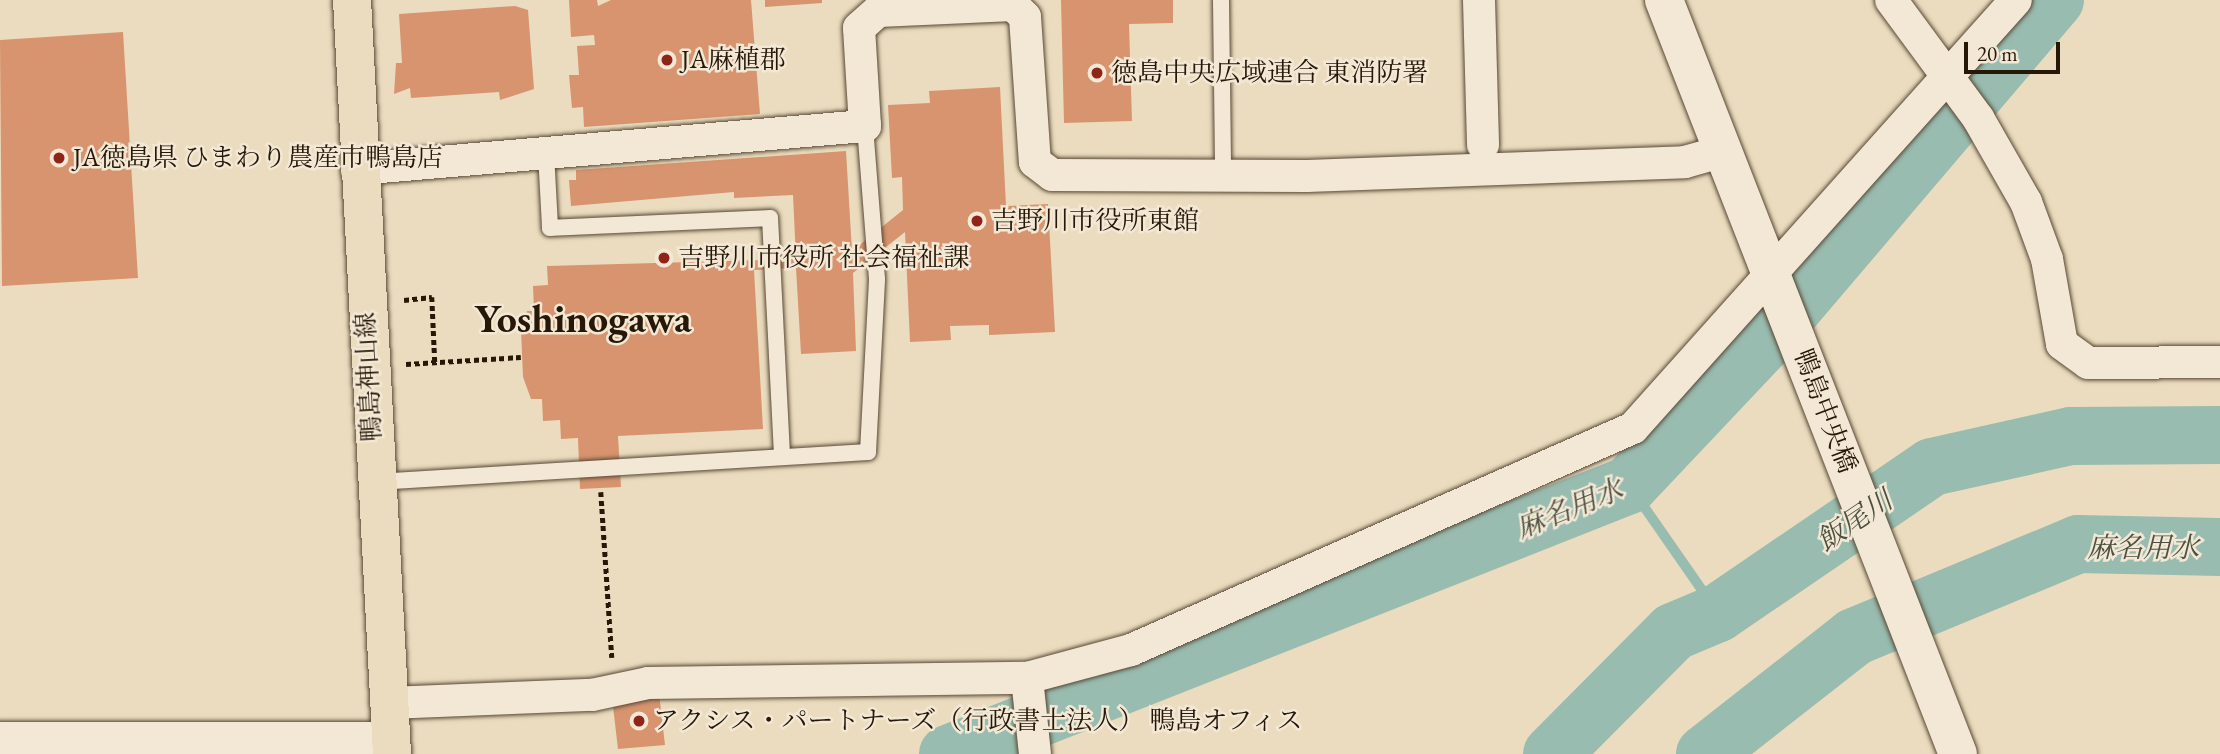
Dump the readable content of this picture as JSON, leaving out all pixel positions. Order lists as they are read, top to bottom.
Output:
{
  "streets": {
    "main road": ["鴨島神山線"],
    "street": ["鴨島中央橋"]
  },
  "districts": ["Yoshinogawa"],
  "water": ["麻名用水", "飯尾川"],
  "places": [
    "JA麻植郡",
    "徳島中央広域連合 東消防署",
    "JA徳島県 ひまわり農産市鴨島店",
    "吉野川市役所東館",
    "吉野川市役所 社会福祉課",
    "アクシス・パートナーズ（行政書士法人） 鴨島オフィス"
  ],
  "scale_bar": "20 m"
}
